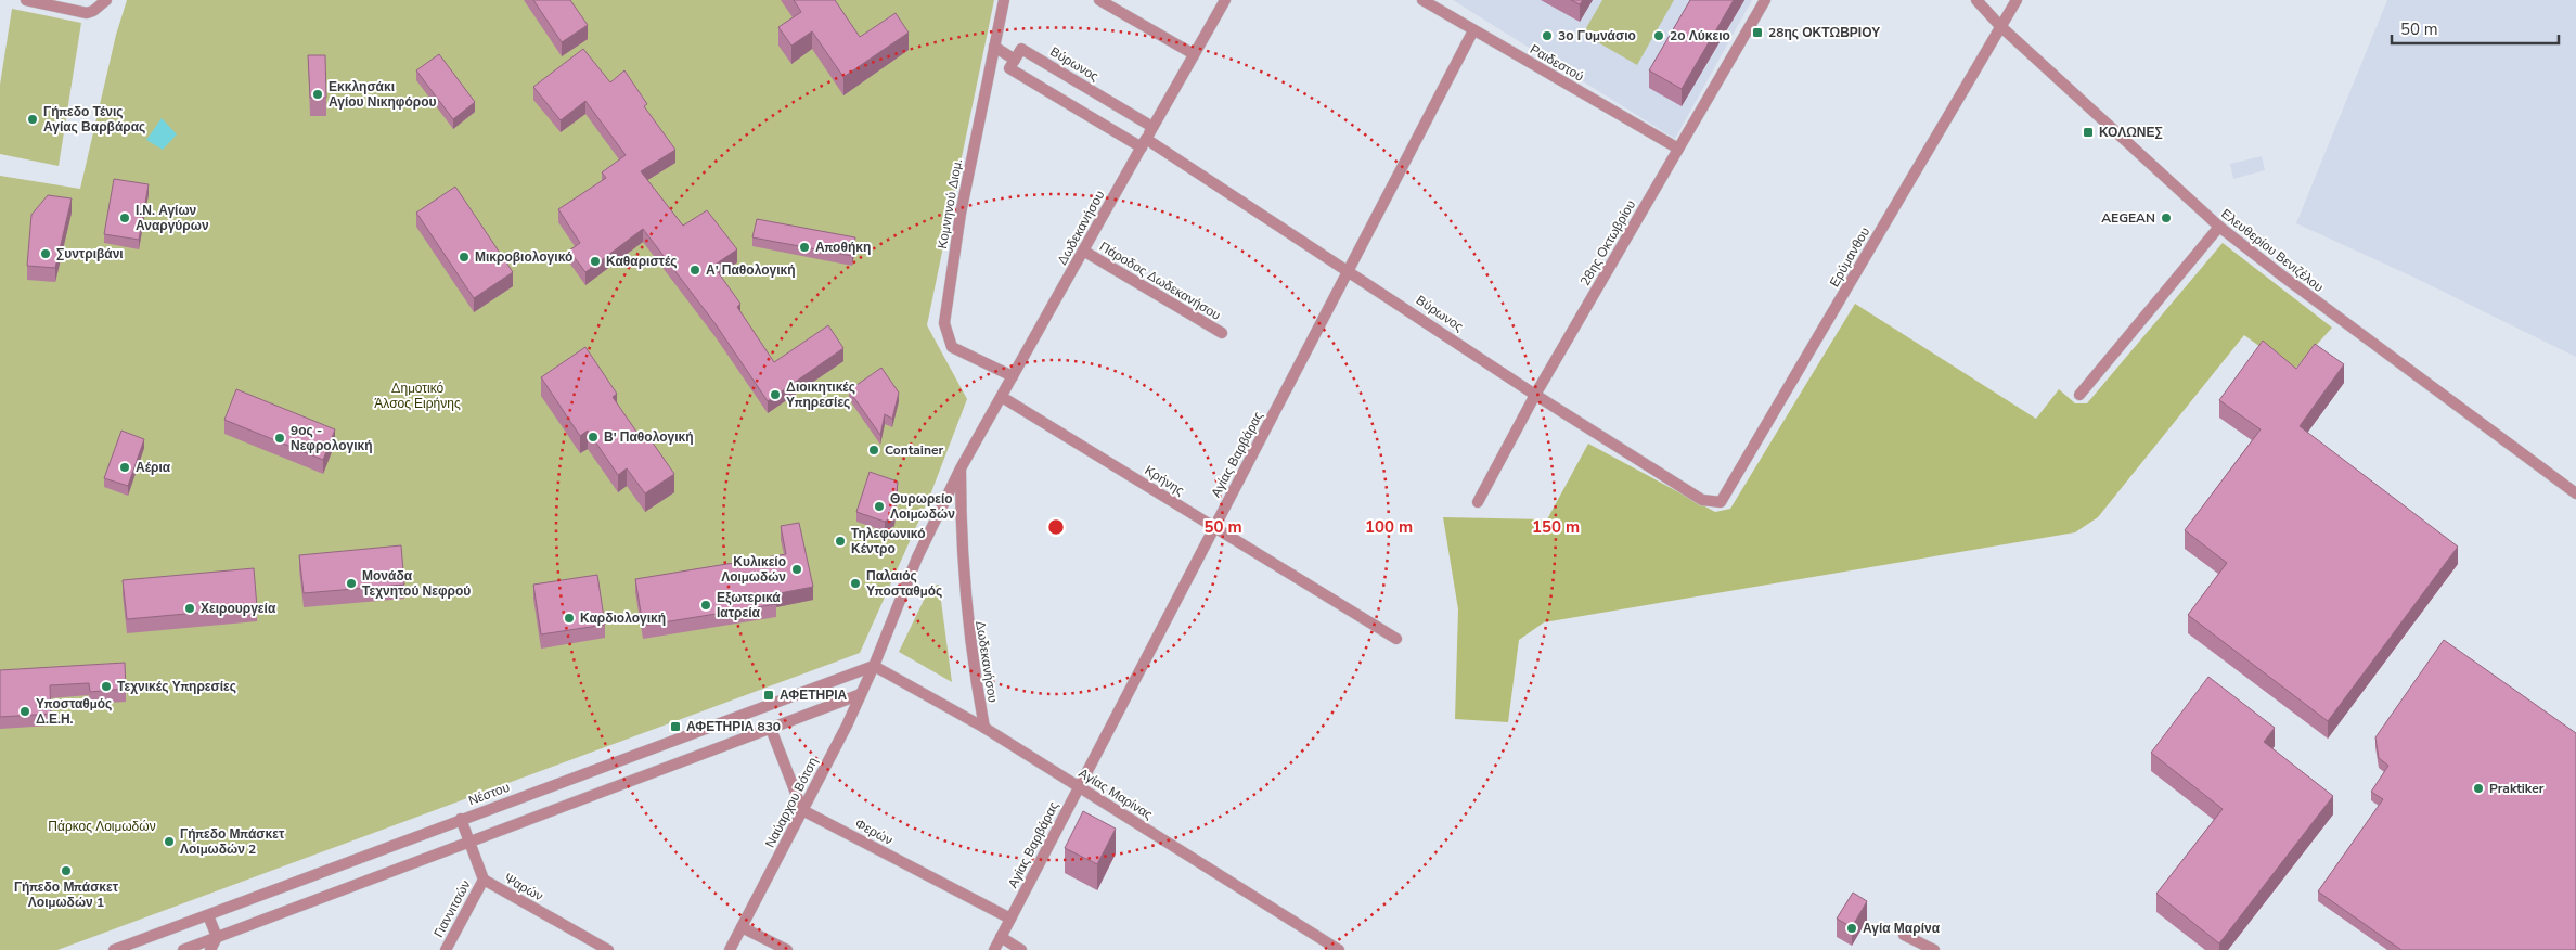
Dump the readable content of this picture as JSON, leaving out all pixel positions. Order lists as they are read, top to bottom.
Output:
{
  "streets": {
    "street": [
      "Ραιδεστού",
      "Βύρωνος",
      "Κομνηνού Διομ.",
      "Δωδεκανήσου",
      "28ης Οκτωβρίου",
      "Ελευθερίου Βενιζέλου",
      "Ερύμανθου",
      "Πάροδος Δωδεκανήσου",
      "Αγίας Βαρβάρας",
      "Κρήνης",
      "Νέστου",
      "Αγίας Μαρίνας",
      "Ναύαρχου Βότση",
      "Φερών",
      "Ψαρών",
      "Γιαννιτσών"
    ]
  },
  "crossings": [
    ["Ραιδεστού", "28ης Οκτωβρίου"],
    ["Ραιδεστού", "Αγίας Βαρβάρας"],
    ["Βύρωνος", "Δωδεκανήσου"],
    ["Βύρωνος", "28ης Οκτωβρίου"],
    ["Βύρωνος", "Ερύμανθου"],
    ["Βύρωνος", "Αγίας Βαρβάρας"],
    ["Κομνηνού Διομ.", "Δωδεκανήσου"],
    ["Δωδεκανήσου", "Πάροδος Δωδεκανήσου"],
    ["Δωδεκανήσου", "Κρήνης"],
    ["Δωδεκανήσου", "Νέστου"],
    ["Δωδεκανήσου", "Αγίας Μαρίνας"],
    ["Δωδεκανήσου", "Ναύαρχου Βότση"],
    ["Ελευθερίου Βενιζέλου", "Ερύμανθου"],
    ["Αγίας Βαρβάρας", "Κρήνης"],
    ["Αγίας Βαρβάρας", "Αγίας Μαρίνας"],
    ["Αγίας Βαρβάρας", "Φερών"],
    ["Νέστου", "Αγίας Μαρίνας"],
    ["Νέστου", "Ναύαρχου Βότση"],
    ["Νέστου", "Ψαρών"],
    ["Αγίας Μαρίνας", "Ναύαρχου Βότση"],
    ["Ναύαρχου Βότση", "Φερών"],
    ["Ψαρών", "Γιαννιτσών"]
  ],
  "parks": ["Δημοτικό Άλσος Ειρήνης", "Πάρκος Λοιμωδών"],
  "places": {
    "transit": [
      "28ης ΟΚΤΩΒΡΙΟΥ",
      "ΚΟΛΩΝΕΣ",
      "ΑΦΕΤΗΡΙΑ",
      "ΑΦΕΤΗΡΙΑ 830"
    ],
    "other": [
      "3ο Γυμνάσιο",
      "2ο Λύκειο",
      "Εκκλησάκι Αγίου Νικηφόρου",
      "Γήπεδο Τένις Αγίας Βαρβάρας",
      "Ι.Ν. Αγίων Αναργύρων",
      "AEGEAN",
      "Αποθήκη",
      "Συντριβάνι",
      "Μικροβιολογικό",
      "Καθαριστές",
      "Α' Παθολογική",
      "Διοικητικές Υπηρεσίες",
      "Β' Παθολογική",
      "9ος - Νεφρολογική",
      "Container",
      "Αέρια",
      "Θυρωρείο Λοιμωδών",
      "Τηλεφωνικό Κέντρο",
      "Κυλικείο Λοιμωδών",
      "Μονάδα Τεχνητού Νεφρού",
      "Παλαιός Υποσταθμός",
      "Εξωτερικά Ιατρεία",
      "Χειρουργεία",
      "Καρδιολογική",
      "Τεχνικές Υπηρεσίες",
      "Υποσταθμός Δ.Ε.Η.",
      "Praktiker",
      "Γήπεδο Μπάσκετ Λοιμωδών 2",
      "Γήπεδο Μπάσκετ Λοιμωδών 1",
      "Αγία Μαρίνα"
    ]
  },
  "scale_bar": "50 m",
  "rings": ["50 m", "100 m", "150 m"]
}
